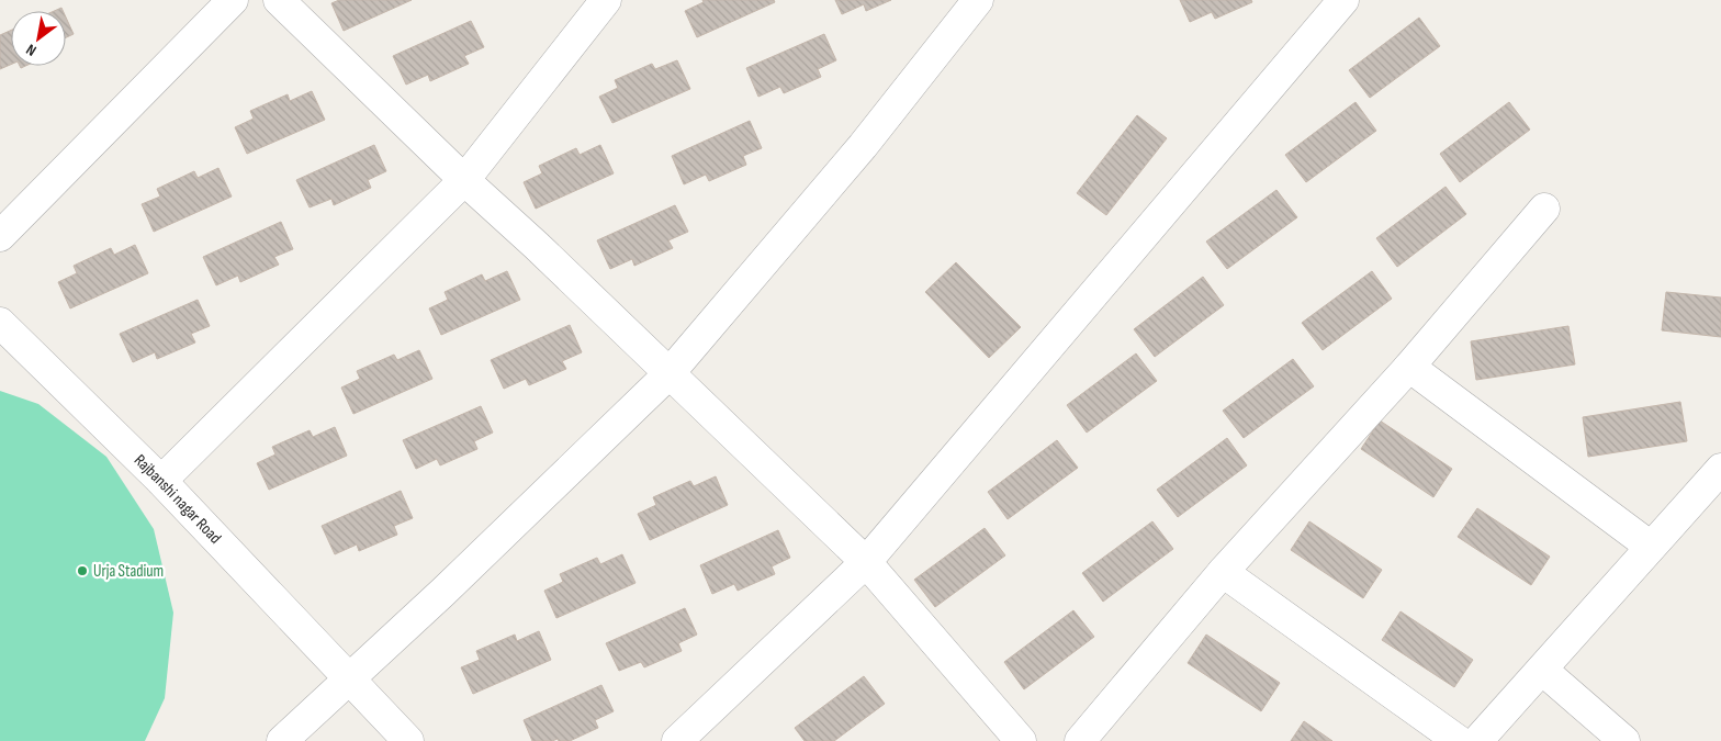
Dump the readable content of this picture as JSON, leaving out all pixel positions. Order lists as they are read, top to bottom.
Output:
{
  "streets": {
    "street": ["Rajbanshi nagar Road"]
  },
  "places": ["Urja Stadium"],
  "north": "bottom left"
}
